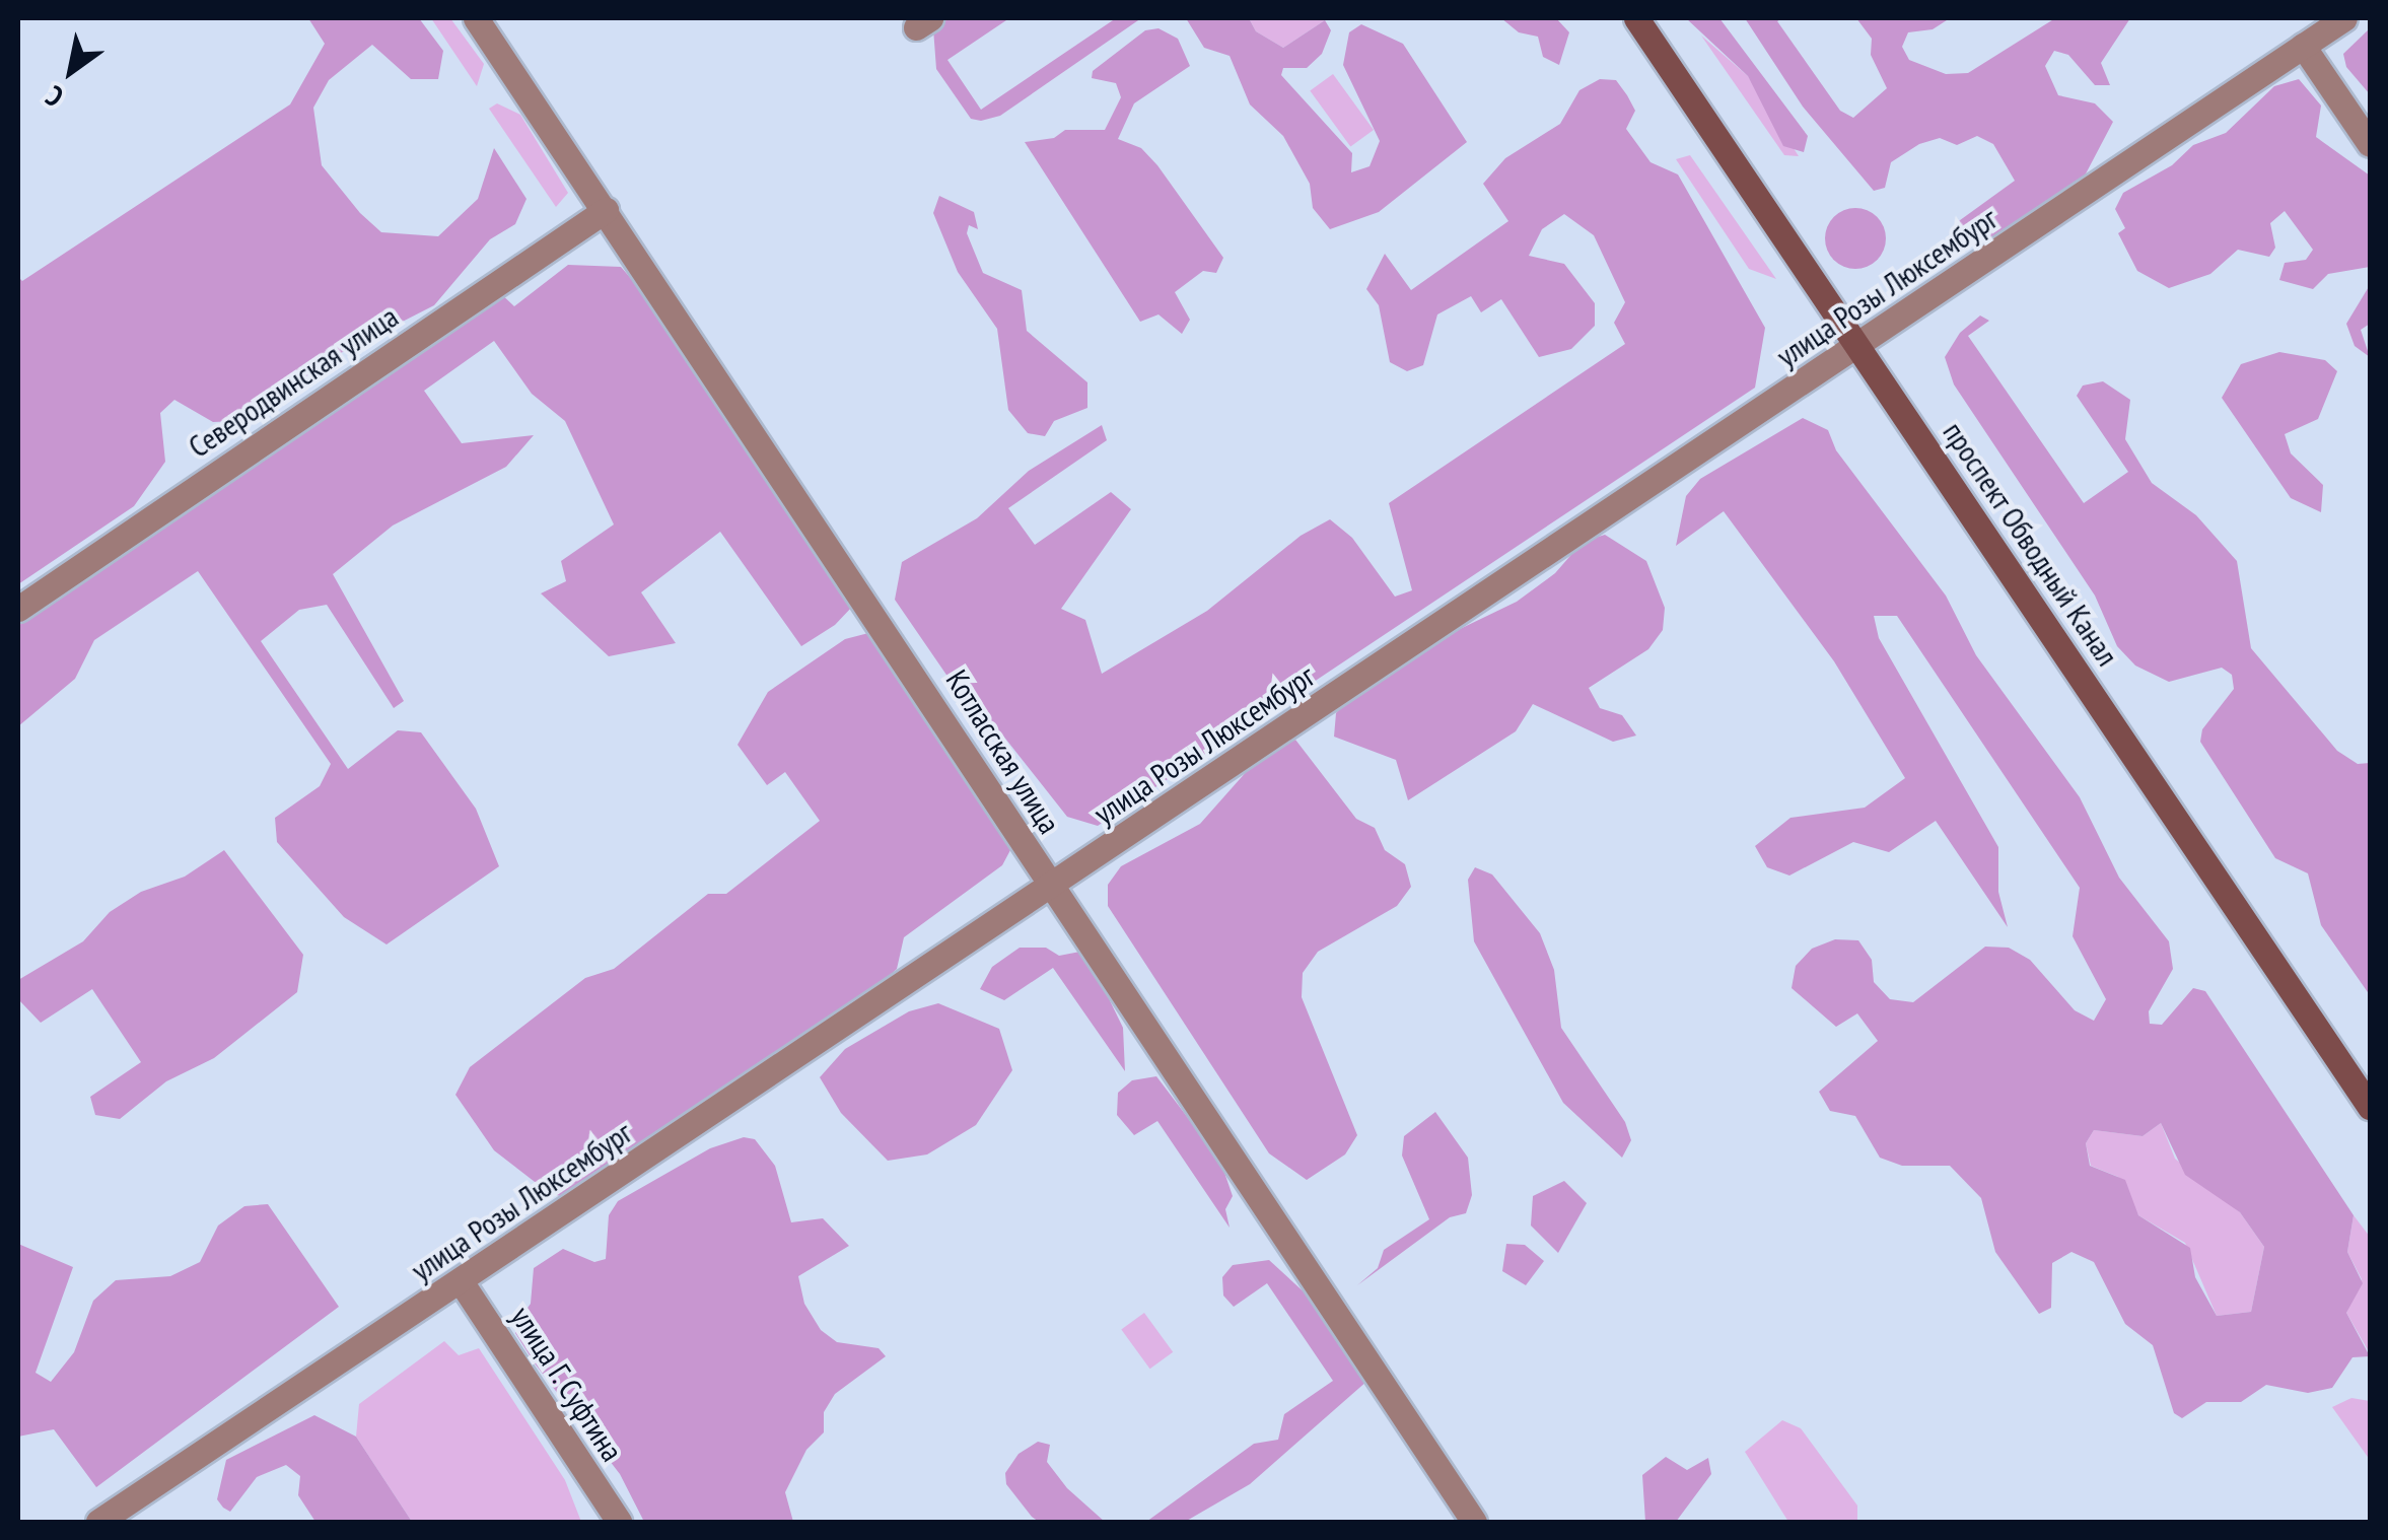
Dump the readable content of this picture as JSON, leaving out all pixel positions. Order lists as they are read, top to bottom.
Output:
{
  "streets": {
    "main road": ["проспект Обводный Канал"],
    "street": [
      "улица Розы Люксембург",
      "Северодвинская улица",
      "Котласская улица",
      "улица Г. Суфтина"
    ]
  },
  "crossings": [
    ["улица Розы Люксембург", "проспект Обводный Канал"],
    ["улица Розы Люксембург", "Котласская улица"],
    ["улица Розы Люксембург", "улица Г. Суфтина"],
    ["Северодвинская улица", "Котласская улица"]
  ],
  "north": "bottom left"
}
